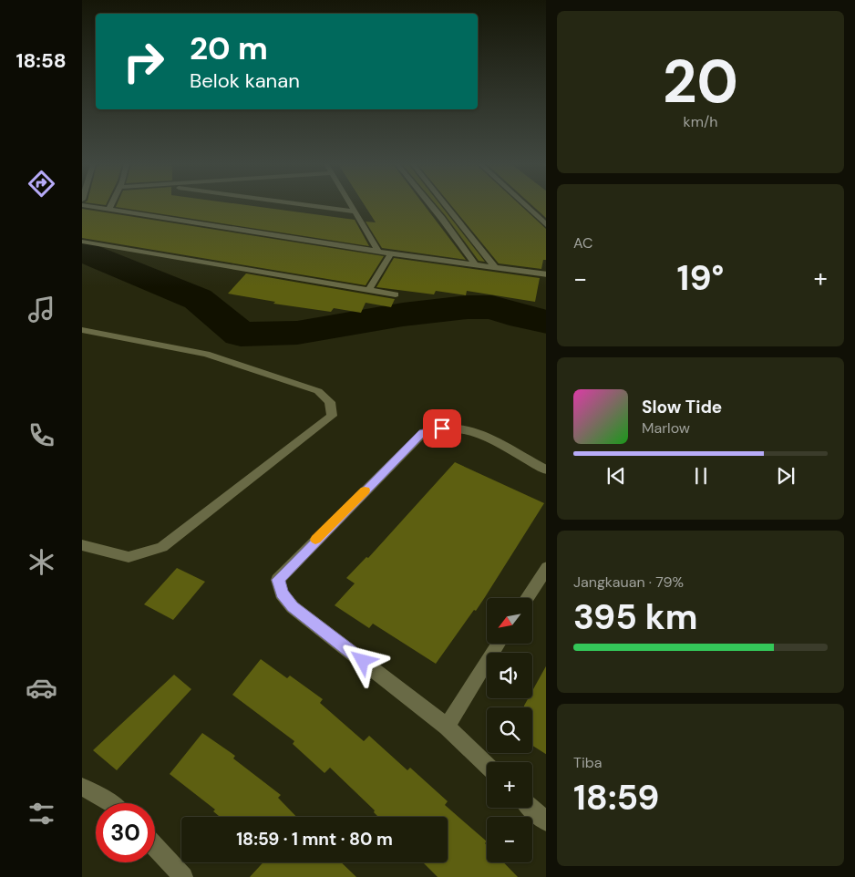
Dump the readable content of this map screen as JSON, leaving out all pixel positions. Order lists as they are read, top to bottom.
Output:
{
  "north": "bottom left",
  "page": {
    "tabs": "18:58",
    "tile": [
      ["20", "km/h"],
      "AC",
      ["Jangkauan · 79%", "395 km"],
      ["Tiba", "18:59"]
    ],
    "turn": ["20 m", "Belok kanan"],
    "heat": ["−", "19°", "+"],
    "song": ["Slow Tide", "Marlow"],
    "map_buttons": ["+", "−"],
    "limit": "30",
    "trip": "18:59 · 1 mnt · 80 m"
  }
}
